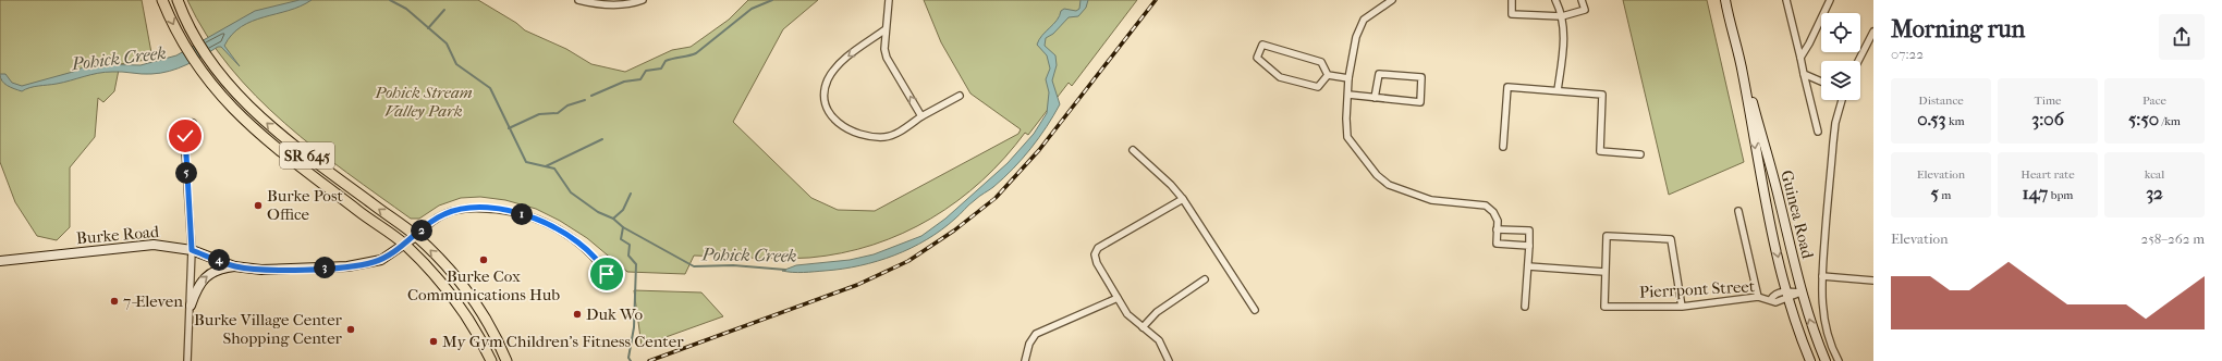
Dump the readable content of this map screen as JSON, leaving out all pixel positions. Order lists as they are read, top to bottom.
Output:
{
  "streets": {
    "main road": ["SR 645", "Guinea Road", "Burke Road"],
    "street": ["Pierrpont Street"]
  },
  "crossings": [
    ["SR 645", "Burke Road"],
    ["Guinea Road", "Pierrpont Street"]
  ],
  "water": ["Pohick Creek"],
  "parks": ["Pohick Stream Valley Park"],
  "places": [
    "Burke Post Office",
    "Burke Cox Communications Hub",
    "7-Eleven",
    "Duk Wo",
    "Burke Village Center Shopping Center",
    "My Gym Children's Fitness Center"
  ],
  "page": {
    "heading": ["Morning run", "07:22"],
    "stats": [
      ["Distance", "0.53 km"],
      ["Time", "3:06"],
      ["Pace", "5:50 /km"],
      ["Elevation", "5 m"],
      ["Heart rate", "147 bpm"],
      ["kcal", "32"]
    ],
    "pins": [
      "5",
      "1",
      "2",
      "4",
      "3"
    ],
    "chart": ["Elevation", "258–262 m"]
  }
}
